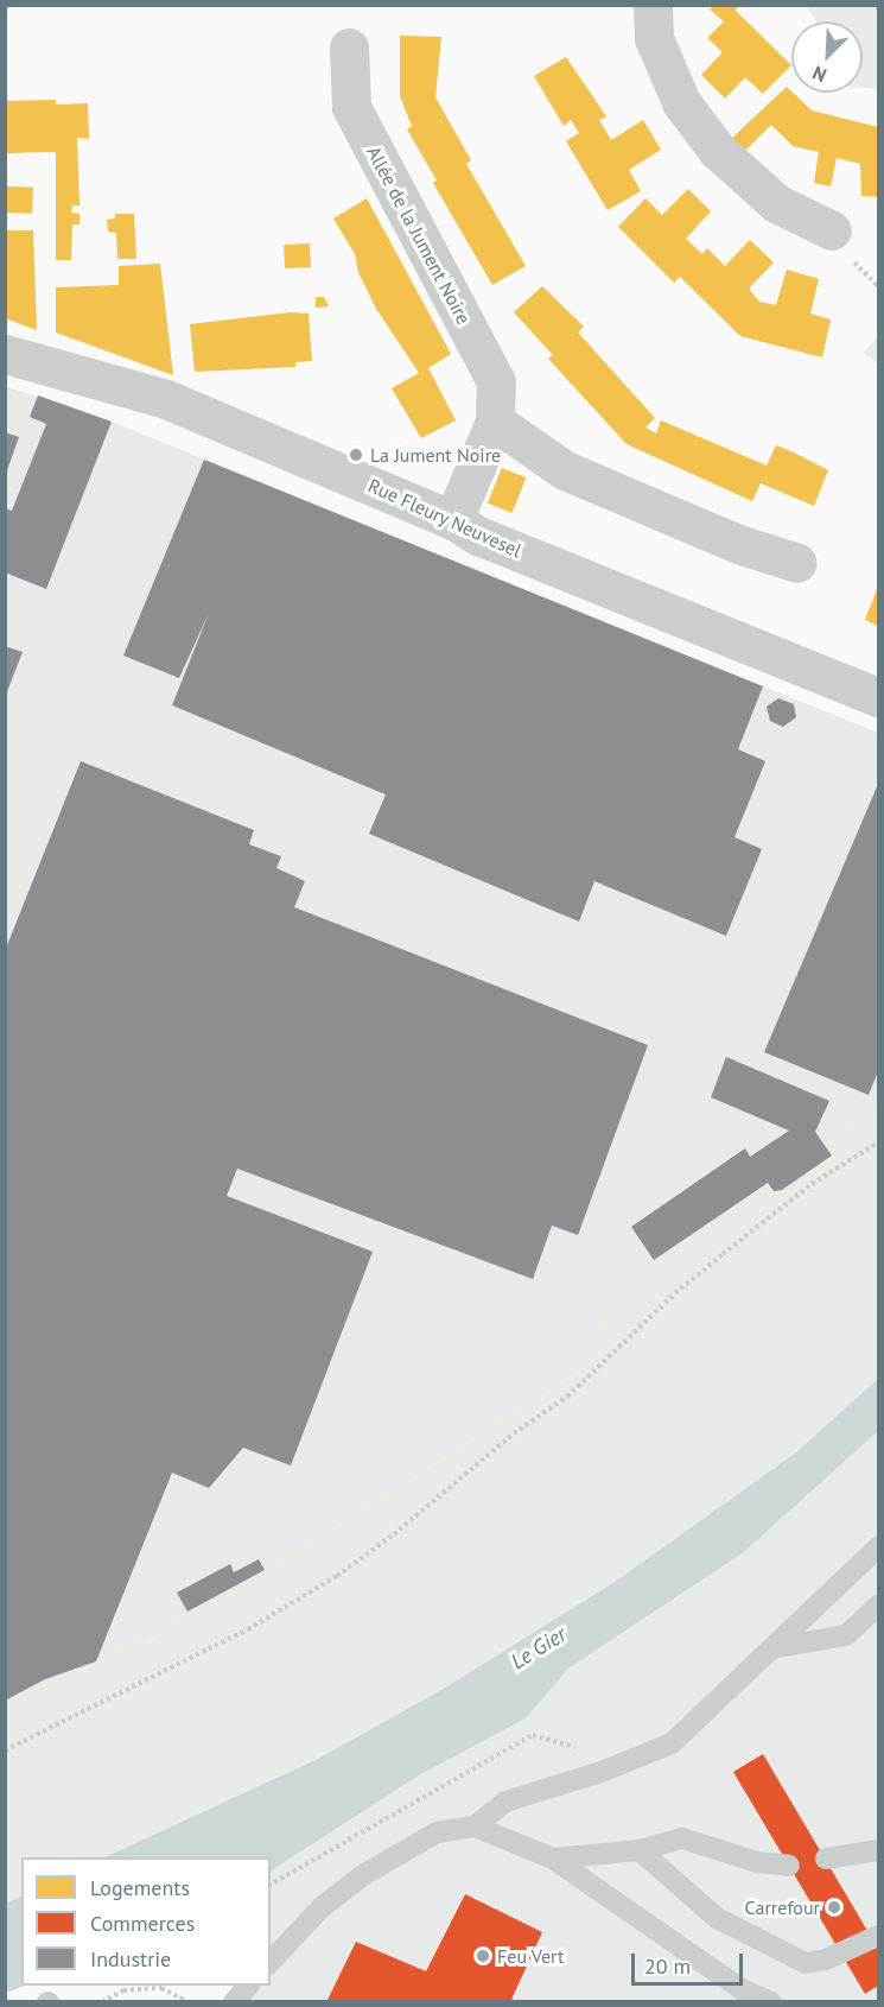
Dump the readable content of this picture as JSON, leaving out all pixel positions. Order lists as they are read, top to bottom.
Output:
{
  "streets": {
    "street": ["Allée de la Jument Noire", "Rue Fleury Neuvesel"]
  },
  "crossings": [
    ["Allée de la Jument Noire", "Rue Fleury Neuvesel"]
  ],
  "water": ["Le Gier"],
  "places": ["La Jument Noire", "Carrefour", "Feu Vert"],
  "legend": ["Logements", "Commerces", "Industrie"],
  "scale_bar": "20 m",
  "north": "bottom left"
}
